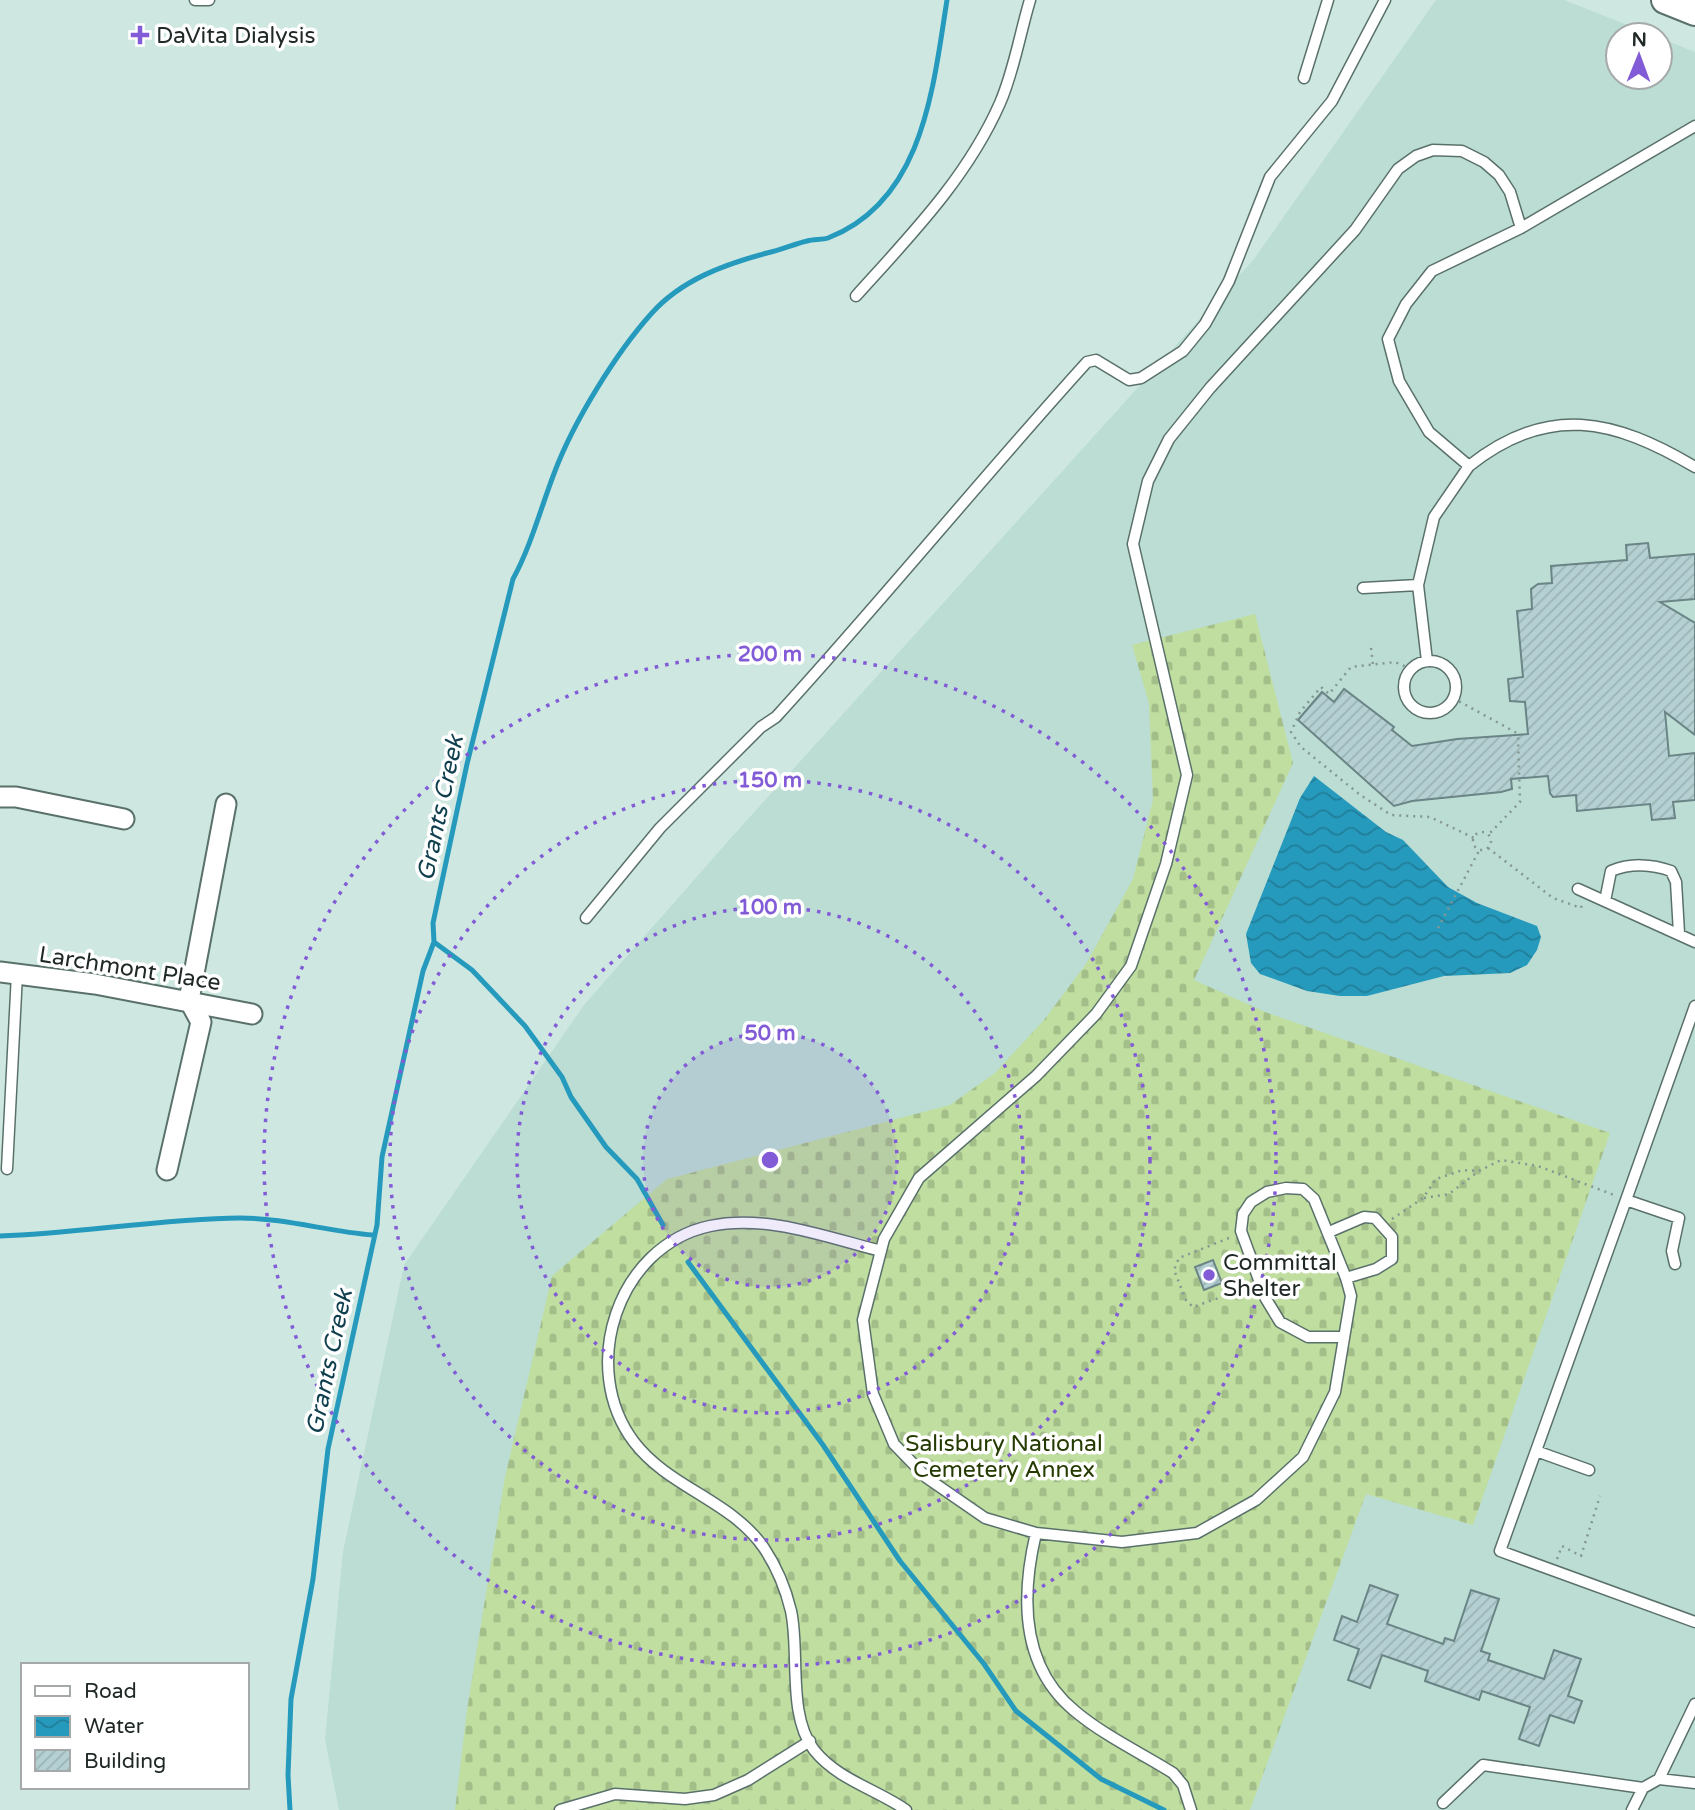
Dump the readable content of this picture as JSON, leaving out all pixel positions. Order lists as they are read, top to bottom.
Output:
{
  "streets": {
    "street": ["Larchmont Place"]
  },
  "water": ["Grants Creek"],
  "parks": ["Salisbury National Cemetery Annex"],
  "places": {
    "health": ["DaVita Dialysis"],
    "other": ["Committal Shelter"]
  },
  "legend": ["Road", "Water", "Building"],
  "north": "top",
  "rings": [
    "200 m",
    "150 m",
    "100 m",
    "50 m"
  ]
}
